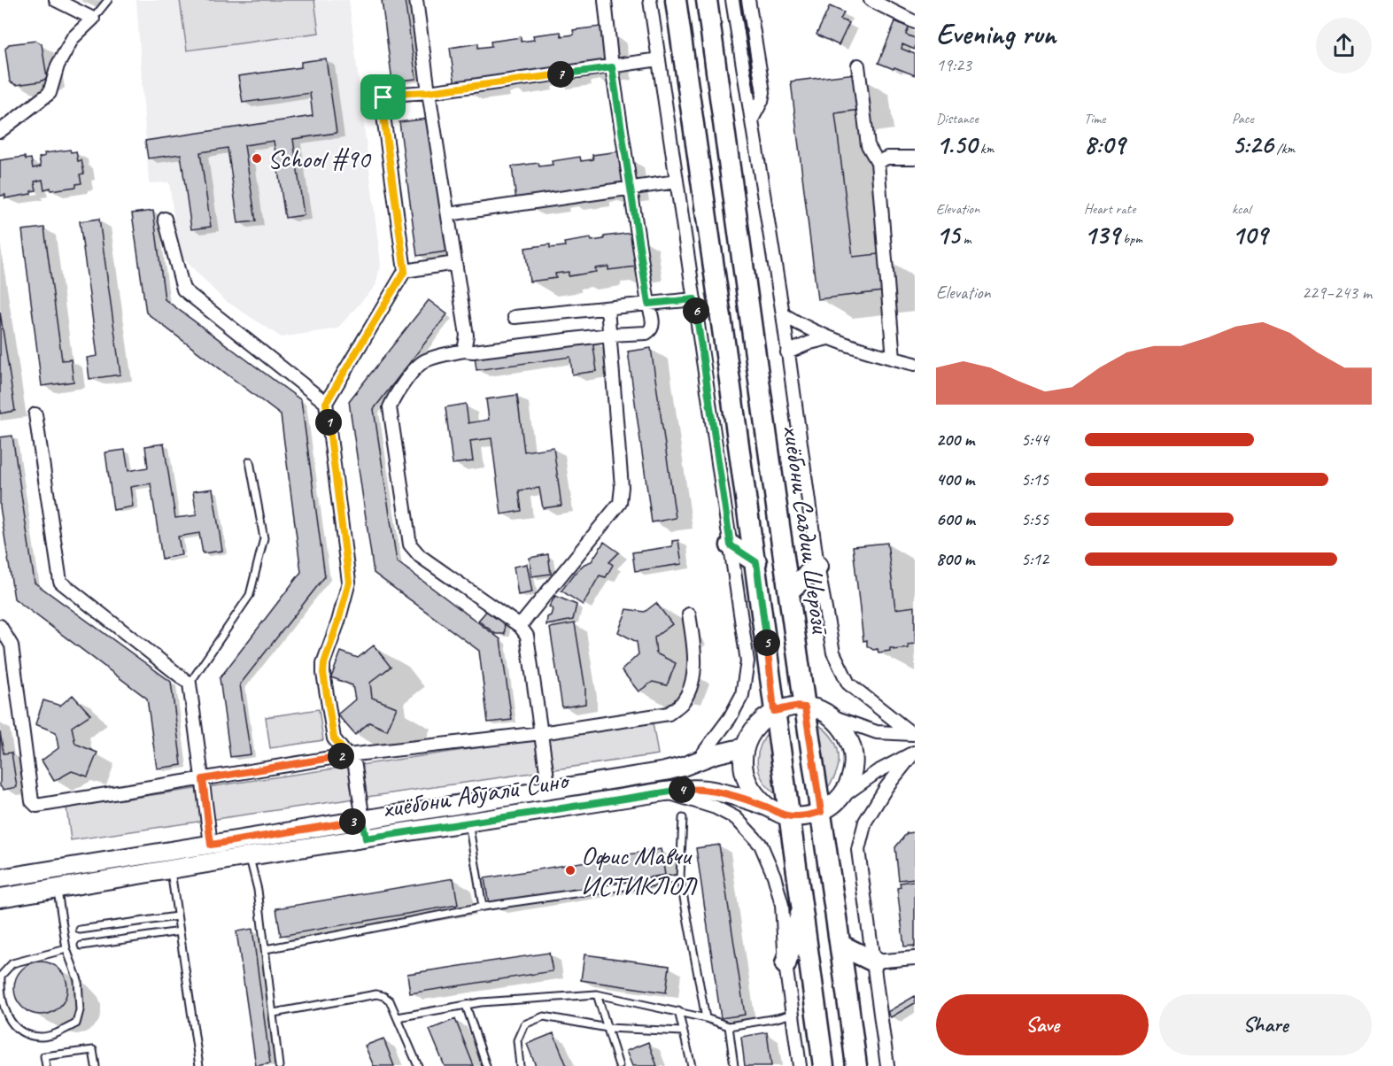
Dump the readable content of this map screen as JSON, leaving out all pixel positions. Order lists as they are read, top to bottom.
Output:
{
  "streets": {
    "main road": ["хиёбони Саъдии Шерозӣ", "хиёбони Абӯалӣ Сино"]
  },
  "crossings": [
    ["хиёбони Саъдии Шерозӣ", "хиёбони Абӯалӣ Сино"]
  ],
  "places": ["School #90", "Офис Мавчи ИСТИКЛОЛ"],
  "page": {
    "heading": ["Evening run", "19:23"],
    "pins": [
      "7",
      "6",
      "1",
      "5",
      "2",
      "4",
      "3"
    ],
    "stats": [
      ["Distance", "1.50 km"],
      ["Time", "8:09"],
      ["Pace", "5:26 /km"],
      ["Elevation", "15 m"],
      ["Heart rate", "139 bpm"],
      ["kcal", "109"]
    ],
    "chart": ["Elevation", "229–243 m"],
    "list": [
      {
        "name": "200 m",
        "note": "5:44"
      },
      {
        "name": "400 m",
        "note": "5:15"
      },
      {
        "name": "600 m",
        "note": "5:55"
      },
      {
        "name": "800 m",
        "note": "5:12"
      }
    ],
    "buttons": ["Save", "Share"]
  }
}
